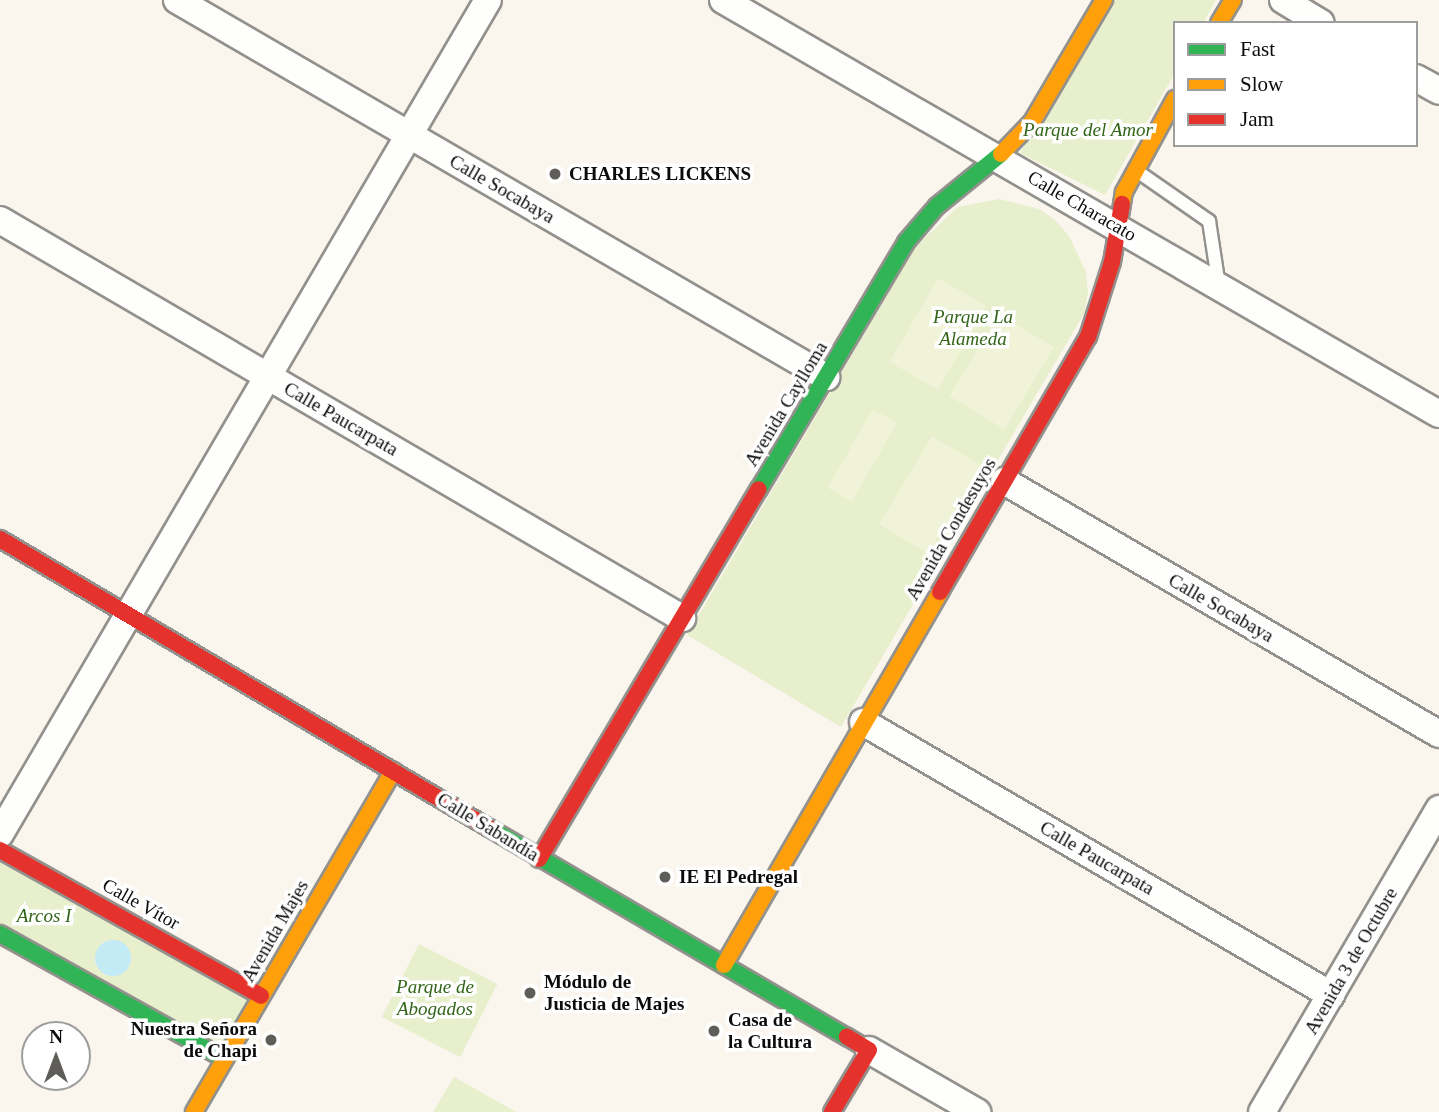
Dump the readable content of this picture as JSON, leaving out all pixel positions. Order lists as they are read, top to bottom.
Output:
{
  "streets": {
    "main road": [
      "Avenida Caylloma",
      "Avenida Condesuyos",
      "Calle Sabandía",
      "Calle Vítor",
      "Avenida Majes"
    ],
    "street": [
      "Calle Socabaya",
      "Calle Characato",
      "Calle Paucarpata",
      "Avenida 3 de Octubre"
    ]
  },
  "crossings": [
    ["Calle Socabaya", "Avenida Caylloma"],
    ["Calle Socabaya", "Avenida Condesuyos"],
    ["Calle Characato", "Avenida Caylloma"],
    ["Calle Characato", "Avenida Condesuyos"],
    ["Avenida Caylloma", "Calle Paucarpata"],
    ["Avenida Caylloma", "Calle Sabandía"],
    ["Calle Paucarpata", "Avenida Condesuyos"],
    ["Calle Paucarpata", "Avenida 3 de Octubre"],
    ["Avenida Condesuyos", "Calle Sabandía"],
    ["Calle Sabandía", "Avenida Majes"],
    ["Calle Vítor", "Avenida Majes"]
  ],
  "parks": [
    "Parque del Amor",
    "Parque La Alameda",
    "Arcos I",
    "Parque de Abogados"
  ],
  "places": [
    "CHARLES LICKENS",
    "IE El Pedregal",
    "Módulo de Justicia de Majes",
    "Casa de la Cultura",
    "Nuestra Señora de Chapi"
  ],
  "legend": ["Fast", "Slow", "Jam"],
  "north": "top"
}
